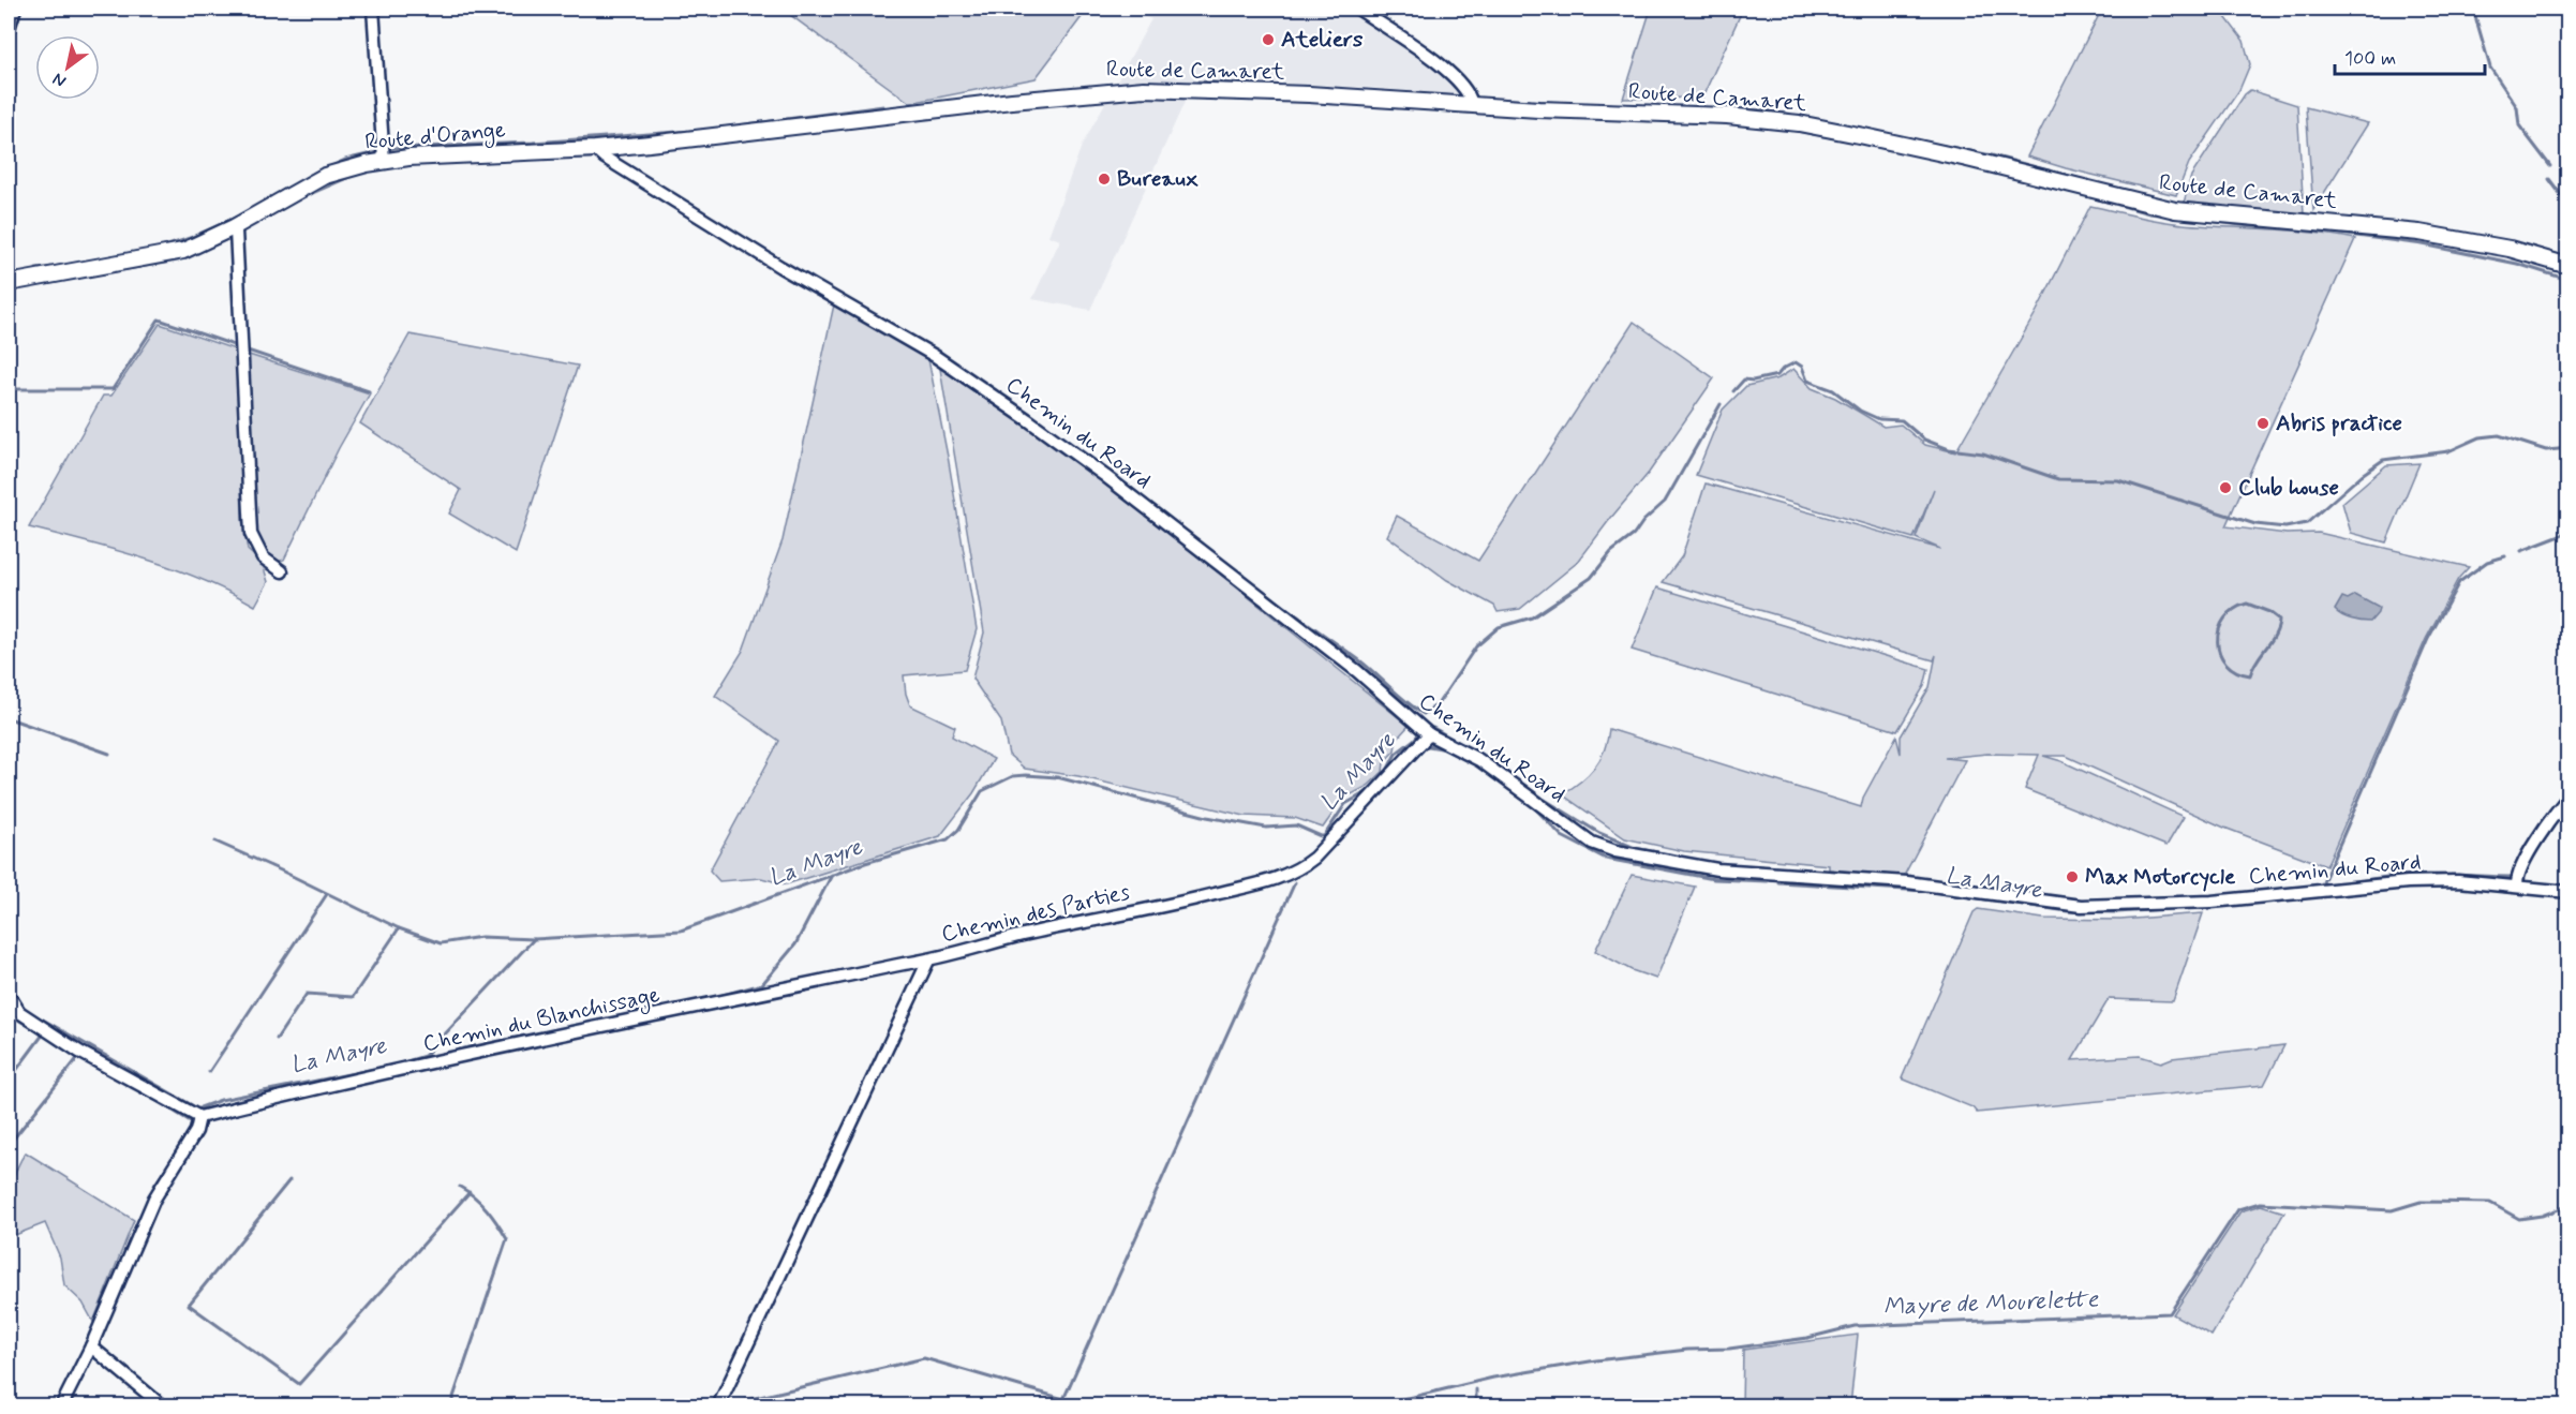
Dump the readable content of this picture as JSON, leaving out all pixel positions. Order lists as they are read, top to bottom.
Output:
{
  "streets": {
    "main road": ["Route de Camaret", "Route d'Orange"],
    "street": ["Chemin du Roard", "Chemin des Parties", "Chemin du Blanchissage"]
  },
  "crossings": [
    ["Route de Camaret", "Route d'Orange"],
    ["Route d'Orange", "Chemin du Roard"],
    ["Chemin du Roard", "Chemin des Parties"],
    ["Chemin des Parties", "Chemin du Blanchissage"]
  ],
  "water": ["La Mayre", "Mayre de Mourelette"],
  "places": [
    "Ateliers",
    "Bureaux",
    "Abris practice",
    "Club house",
    "Max Motorcycle"
  ],
  "scale_bar": "100 m",
  "north": "bottom left"
}
